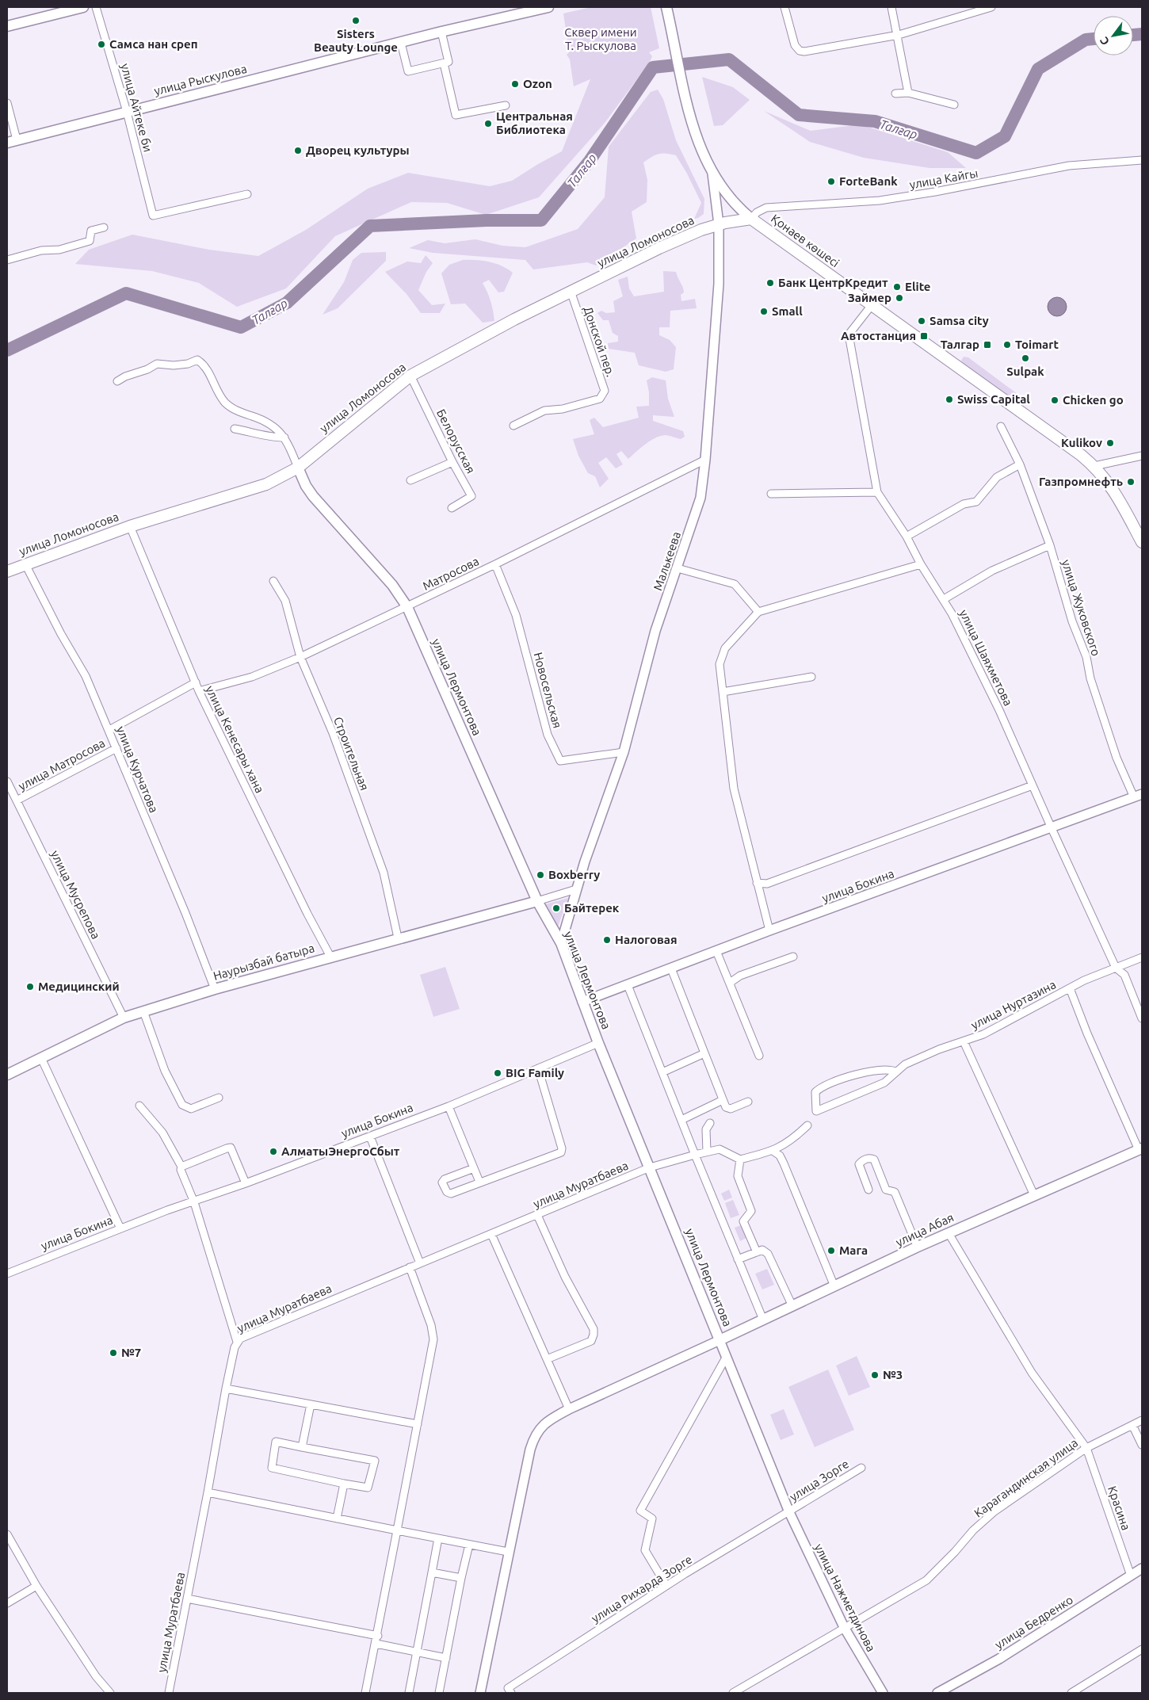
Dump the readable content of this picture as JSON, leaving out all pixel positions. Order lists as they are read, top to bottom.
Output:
{
  "streets": {
    "main road": [
      "улица Рыскулова",
      "Қонаев көшесі",
      "улица Ломоносова",
      "улица Лермонтова",
      "Наурызбай батыра",
      "улица Абая"
    ],
    "street": [
      "улица Айтеке би",
      "улица Кайгы",
      "Донской пер.",
      "Белорусская",
      "Малькеева",
      "Матросова",
      "улица Жуковского",
      "улица Шаяхметова",
      "Новосельская",
      "улица Кенесары хана",
      "Строительная",
      "улица Матросова",
      "улица Курчатова",
      "улица Бокина",
      "улица Мусрепова",
      "улица Нуртазина",
      "улица Муратбаева",
      "Карагандинская улица",
      "улица Зорге",
      "Красина",
      "улица Рихарда Зорге",
      "улица Нажметдинова",
      "улица Бедренко"
    ]
  },
  "crossings": [
    ["улица Рыскулова", "улица Айтеке би"],
    ["улица Кайгы", "Қонаев көшесі"],
    ["улица Кайгы", "улица Ломоносова"],
    ["Қонаев көшесі", "улица Ломоносова"],
    ["Қонаев көшесі", "Малькеева"],
    ["Қонаев көшесі", "улица Шаяхметова"],
    ["улица Ломоносова", "Донской пер."],
    ["улица Ломоносова", "Белорусская"],
    ["улица Ломоносова", "Малькеева"],
    ["улица Ломоносова", "улица Лермонтова"],
    ["улица Ломоносова", "улица Кенесары хана"],
    ["улица Ломоносова", "улица Курчатова"],
    ["Малькеева", "Матросова"],
    ["Малькеева", "улица Лермонтова"],
    ["Малькеева", "Новосельская"],
    ["Матросова", "улица Лермонтова"],
    ["Матросова", "Новосельская"],
    ["Матросова", "улица Кенесары хана"],
    ["Матросова", "Строительная"],
    ["улица Жуковского", "улица Бокина"],
    ["улица Шаяхметова", "улица Бокина"],
    ["улица Шаяхметова", "улица Нуртазина"],
    ["улица Лермонтова", "улица Бокина"],
    ["улица Лермонтова", "Наурызбай батыра"],
    ["улица Лермонтова", "улица Муратбаева"],
    ["улица Лермонтова", "улица Абая"],
    ["улица Лермонтова", "улица Зорге"],
    ["улица Лермонтова", "улица Рихарда Зорге"],
    ["улица Лермонтова", "улица Нажметдинова"],
    ["улица Кенесары хана", "улица Матросова"],
    ["улица Кенесары хана", "Наурызбай батыра"],
    ["Строительная", "Наурызбай батыра"],
    ["улица Матросова", "улица Курчатова"],
    ["улица Матросова", "улица Мусрепова"],
    ["улица Курчатова", "Наурызбай батыра"],
    ["улица Мусрепова", "Наурызбай батыра"],
    ["улица Абая", "Красина"],
    ["Карагандинская улица", "Красина"],
    ["Карагандинская улица", "улица Нажметдинова"],
    ["улица Зорге", "улица Рихарда Зорге"],
    ["улица Зорге", "улица Нажметдинова"],
    ["Красина", "улица Бедренко"],
    ["улица Рихарда Зорге", "улица Нажметдинова"]
  ],
  "water": ["Талғар"],
  "parks": ["Сквер имени Т. Рыскулова"],
  "places": {
    "other": [
      "Sisters Beauty Lounge",
      "Самса нан среп",
      "Ozon",
      "Центральная Библиотека",
      "Дворец культуры",
      "ForteBank",
      "Банк ЦентрКредит",
      "Elite",
      "Займер",
      "Small",
      "Samsa city",
      "Toimart",
      "Sulpak",
      "Swiss Capital",
      "Chicken go",
      "Kulikov",
      "Газпромнефть",
      "Boxberry",
      "Байтерек",
      "Налоговая",
      "Медицинский",
      "BIG Family",
      "АлматыЭнергоСбыт",
      "Мага",
      "№7",
      "№3"
    ],
    "transit": ["Автостанция", "Талгар"]
  },
  "north": "bottom left"
}
